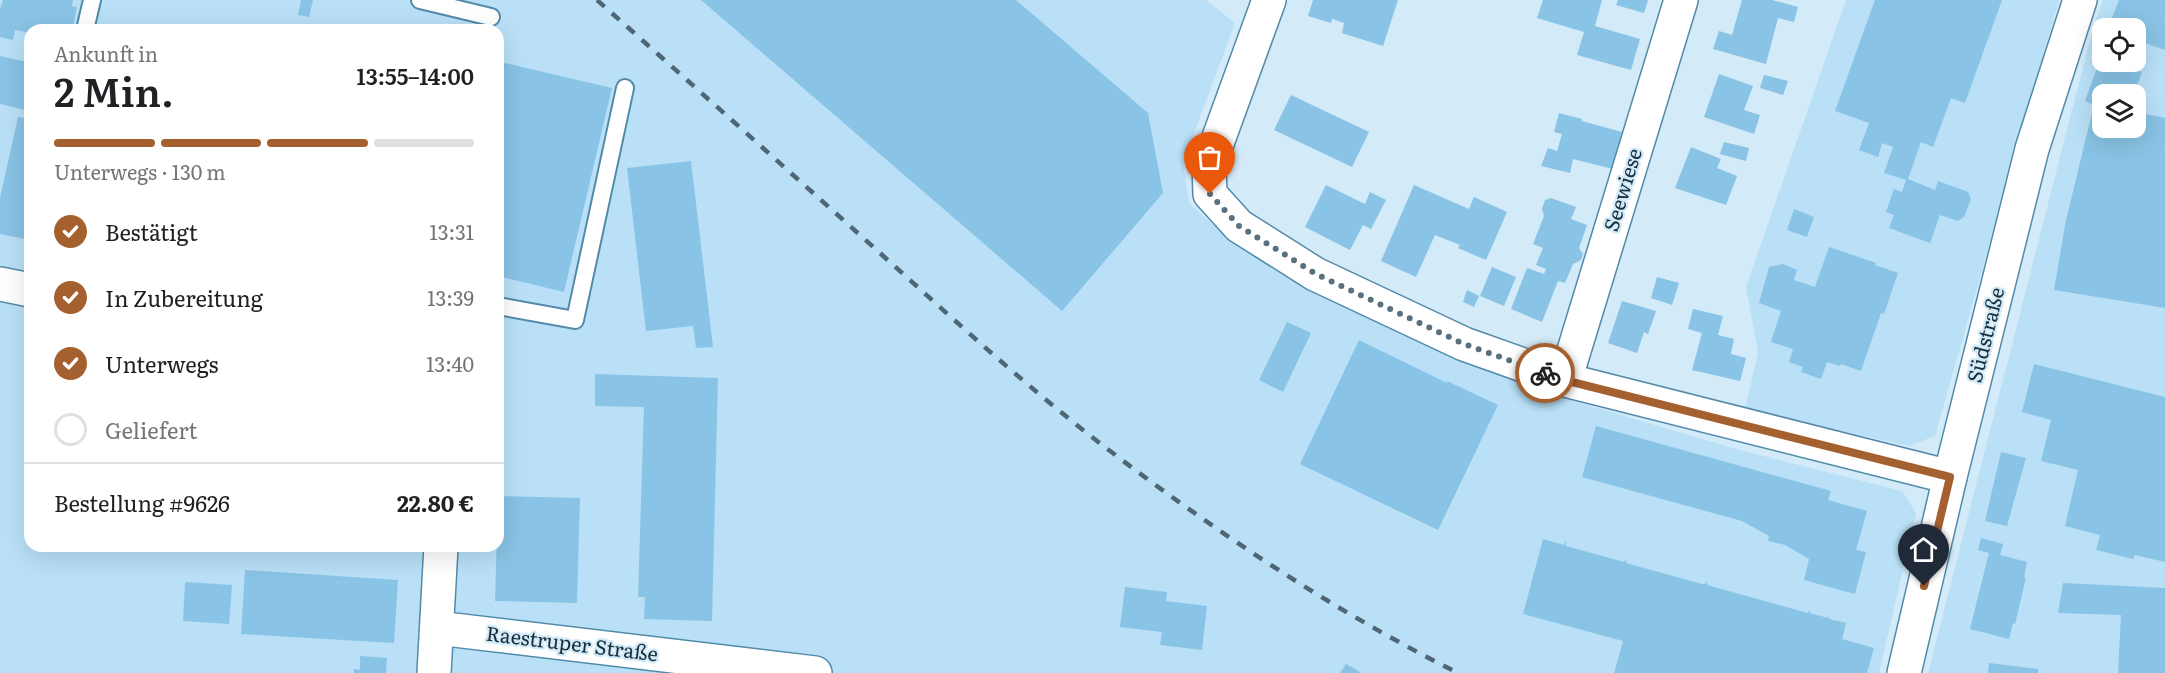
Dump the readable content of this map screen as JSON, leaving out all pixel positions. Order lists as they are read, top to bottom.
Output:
{
  "streets": {
    "street": ["Seewiese", "Südstraße", "Raestruper Straße"]
  },
  "page": {
    "heading": ["2 Min.", "Ankunft in", "13:55–14:00"],
    "panel": ["Bestellung #9626", "22.80 €"],
    "bar": "Unterwegs · 130 m",
    "list": [
      ["Bestätigt", "13:31"],
      ["In Zubereitung", "13:39"],
      ["Unterwegs", "13:40"],
      "Geliefert"
    ]
  }
}
